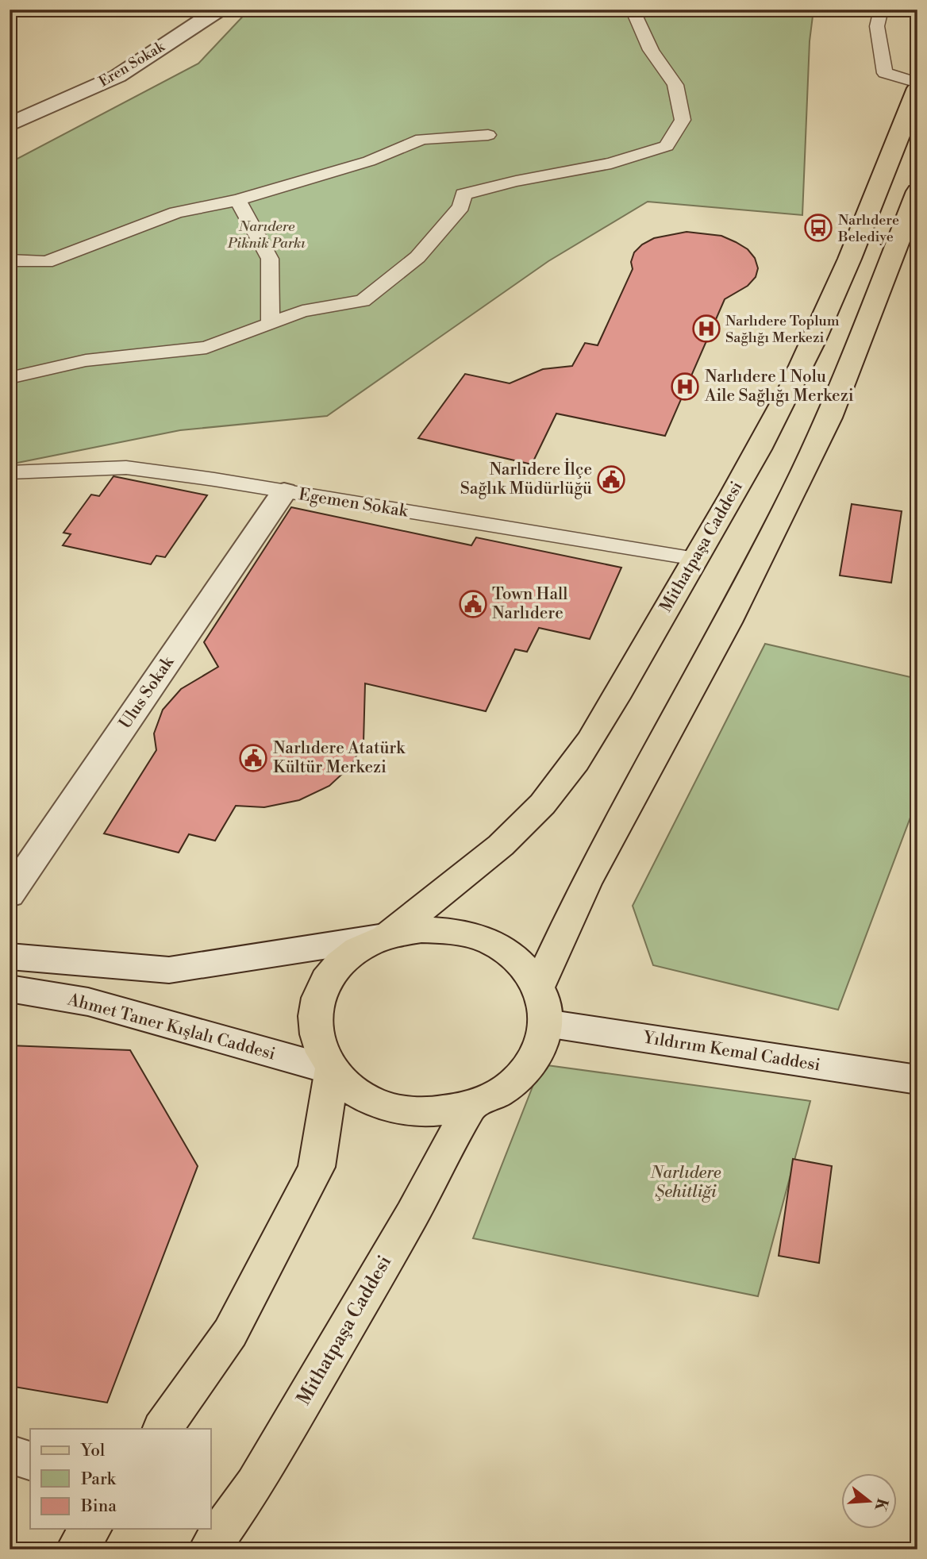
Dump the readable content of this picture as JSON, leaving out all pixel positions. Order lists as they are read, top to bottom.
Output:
{
  "streets": {
    "main road": ["Mithatpaşa Caddesi"],
    "street": [
      "Eren Sokak",
      "Ulus Sokak",
      "Ahmet Taner Kışlalı Caddesi",
      "Yıldırım Kemal Caddesi"
    ],
    "lane": ["Egemen Sokak"]
  },
  "crossings": [
    ["Egemen Sokak", "Mithatpaşa Caddesi"],
    ["Egemen Sokak", "Ulus Sokak"]
  ],
  "parks": ["Narıdere Piknik Parkı", "Narlıdere Şehitliği"],
  "places": {
    "bus stop": ["Narlıdere Belediye"],
    "hospital": ["Narlıdere Toplum Sağlığı Merkezi", "Narlıdere 1 Nolu Aile Sağlığı Merkezi"],
    "public building": ["Narlıdere İlçe Sağlık Müdürlüğü", "Town Hall Narlıdere", "Narlıdere Atatürk Kültür Merkezi"]
  },
  "legend": ["Yol", "Park", "Bina"],
  "north": "right"
}
